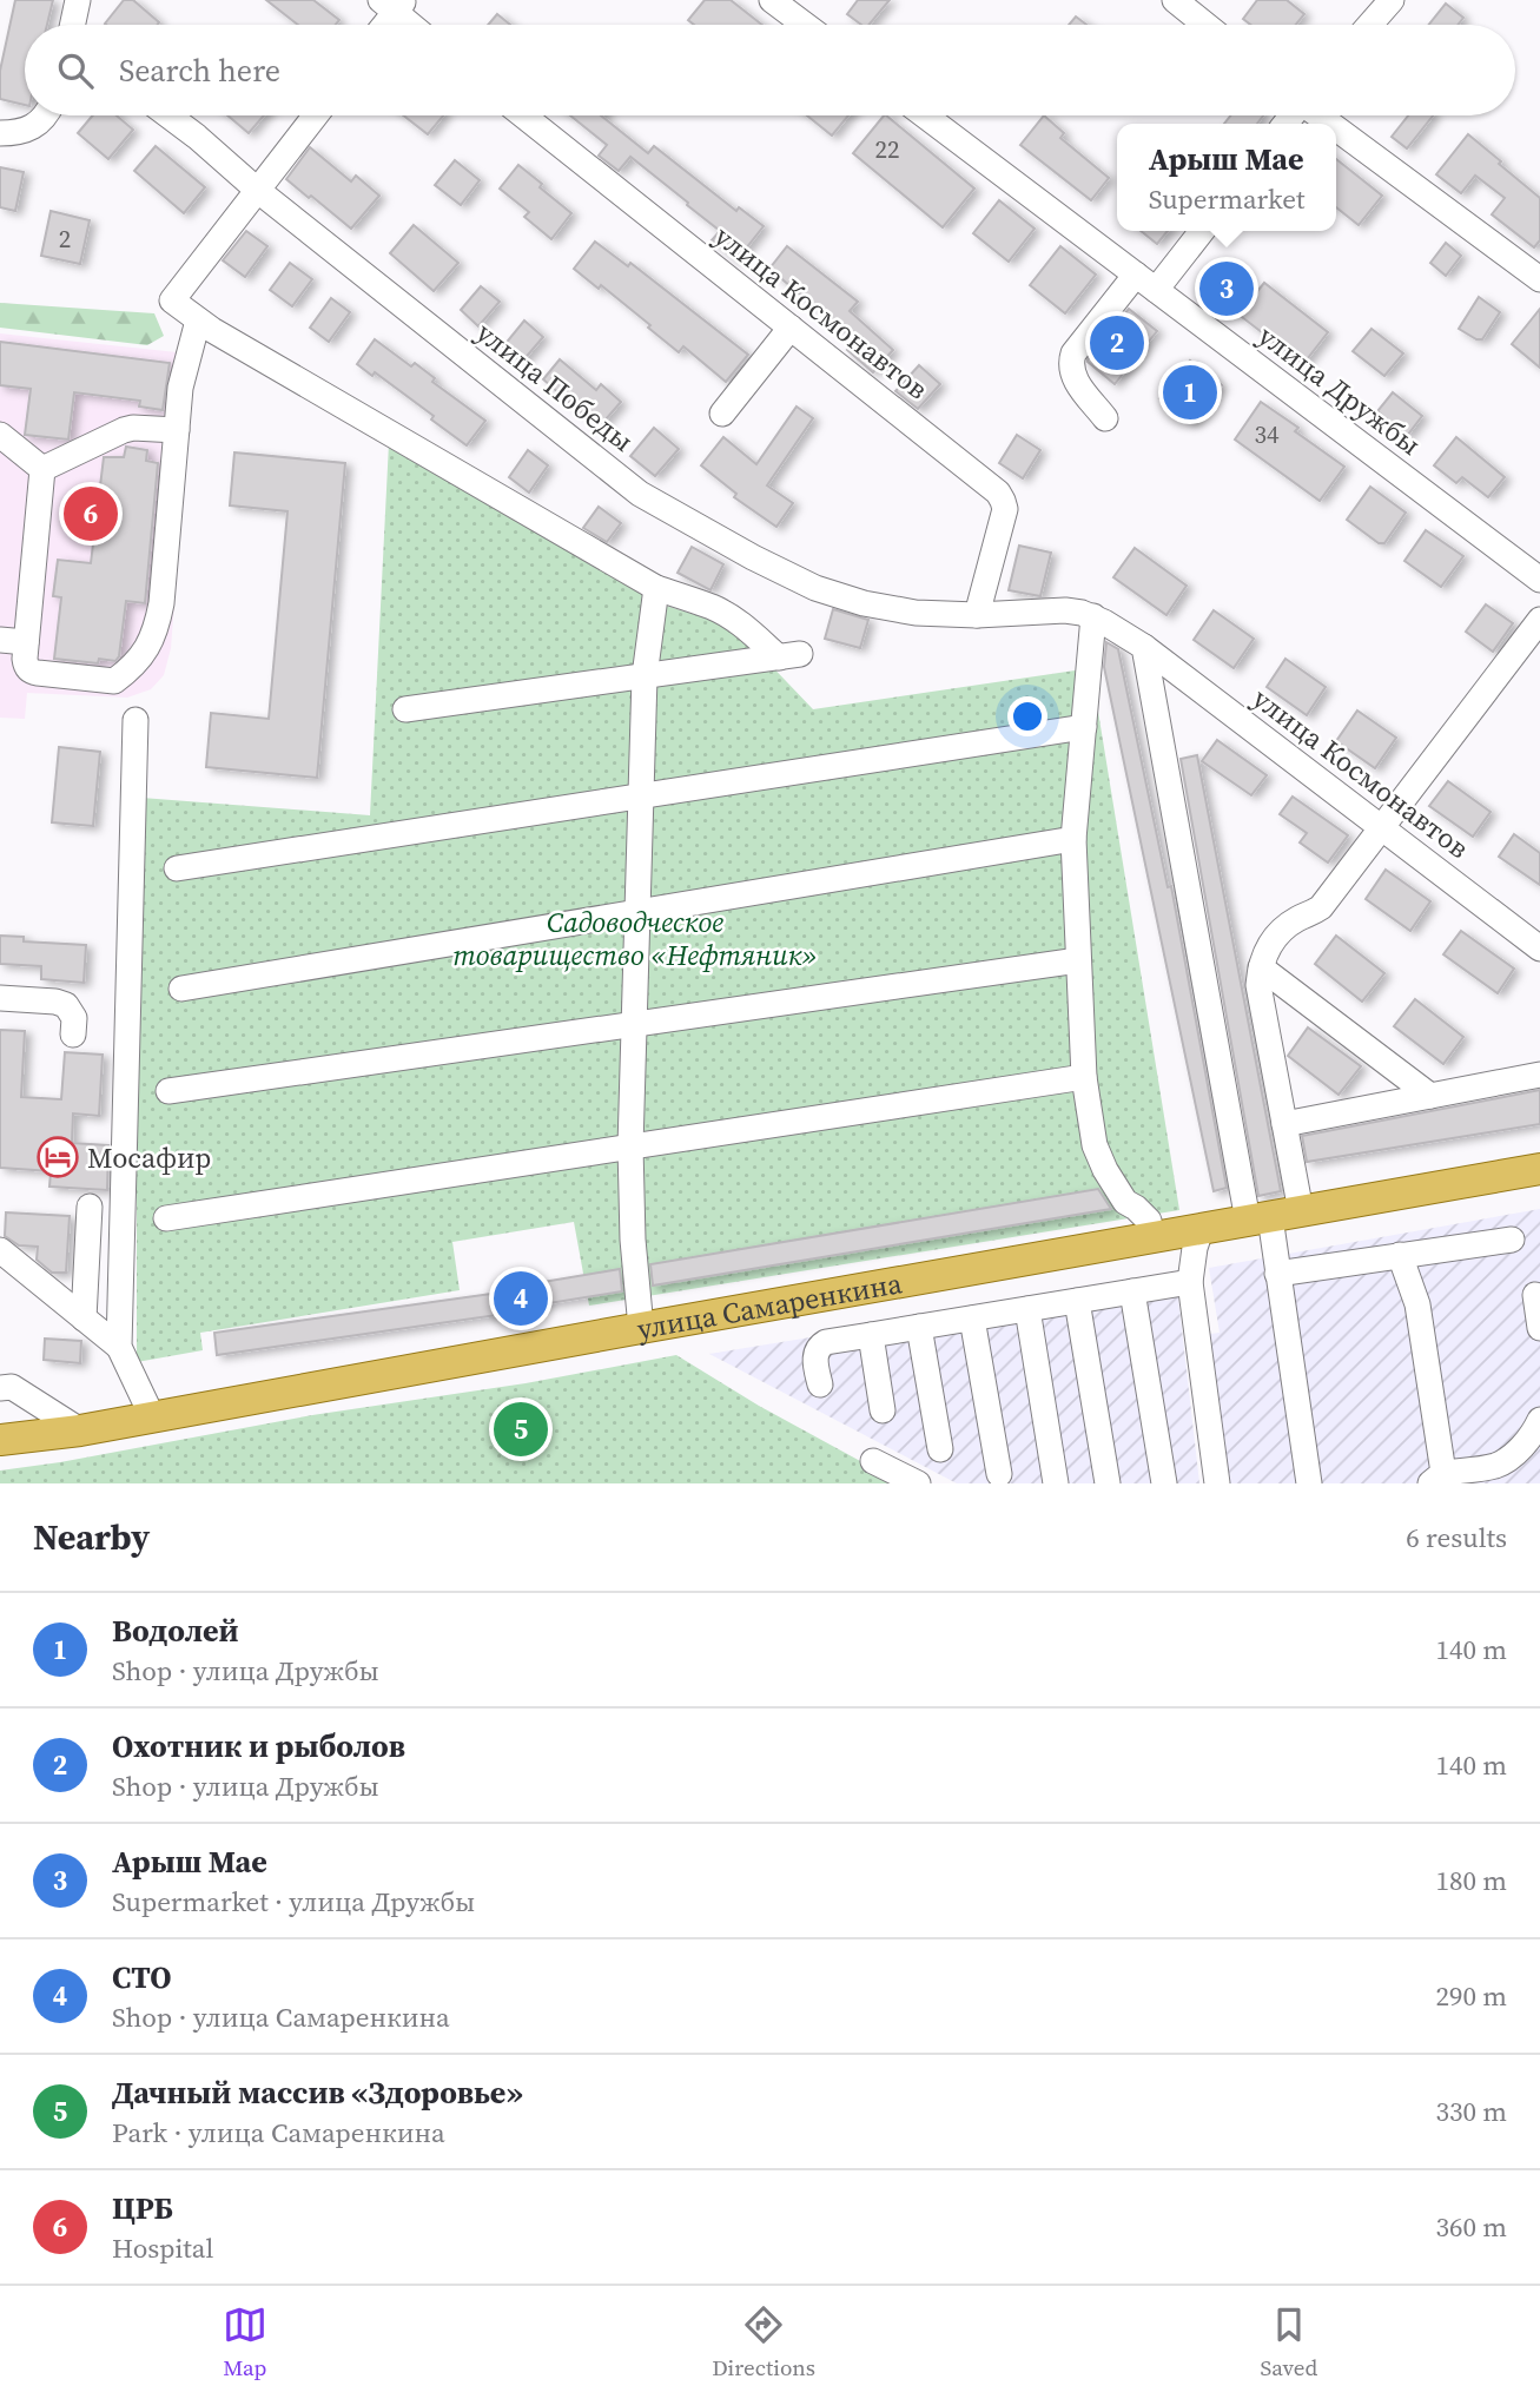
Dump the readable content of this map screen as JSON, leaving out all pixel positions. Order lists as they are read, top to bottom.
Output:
{
  "streets": {
    "main road": ["улица Самаренкина"],
    "street": ["улица Космонавтов", "улица Победы", "улица Дружбы"]
  },
  "crossings": [
    ["улица Космонавтов", "улица Победы"]
  ],
  "parks": ["Садоводческое товарищество «Нефтяник»"],
  "places": {
    "hotel": ["Мосафир"]
  },
  "house_numbers": ["22", "2", "34"],
  "page": {
    "search": "Search here",
    "popup": ["Арыш Мае", "Supermarket"],
    "pins": [
      "3",
      "2",
      "1",
      "6",
      "4",
      "5"
    ],
    "heading": ["Nearby", "6 results"],
    "list": [
      {
        "mark": "1",
        "name": "Водолей",
        "note": "Shop · улица Дружбы",
        "value": "140 m"
      },
      {
        "mark": "2",
        "name": "Охотник и рыболов",
        "note": "Shop · улица Дружбы",
        "value": "140 m"
      },
      {
        "mark": "3",
        "name": "Арыш Мае",
        "note": "Supermarket · улица Дружбы",
        "value": "180 m"
      },
      {
        "mark": "4",
        "name": "СТО",
        "note": "Shop · улица Самаренкина",
        "value": "290 m"
      },
      {
        "mark": "5",
        "name": "Дачный массив «Здоровье»",
        "note": "Park · улица Самаренкина",
        "value": "330 m"
      },
      {
        "mark": "6",
        "name": "ЦРБ",
        "note": "Hospital",
        "value": "360 m"
      }
    ],
    "nav": ["Map", "Directions", "Saved"]
  }
}
